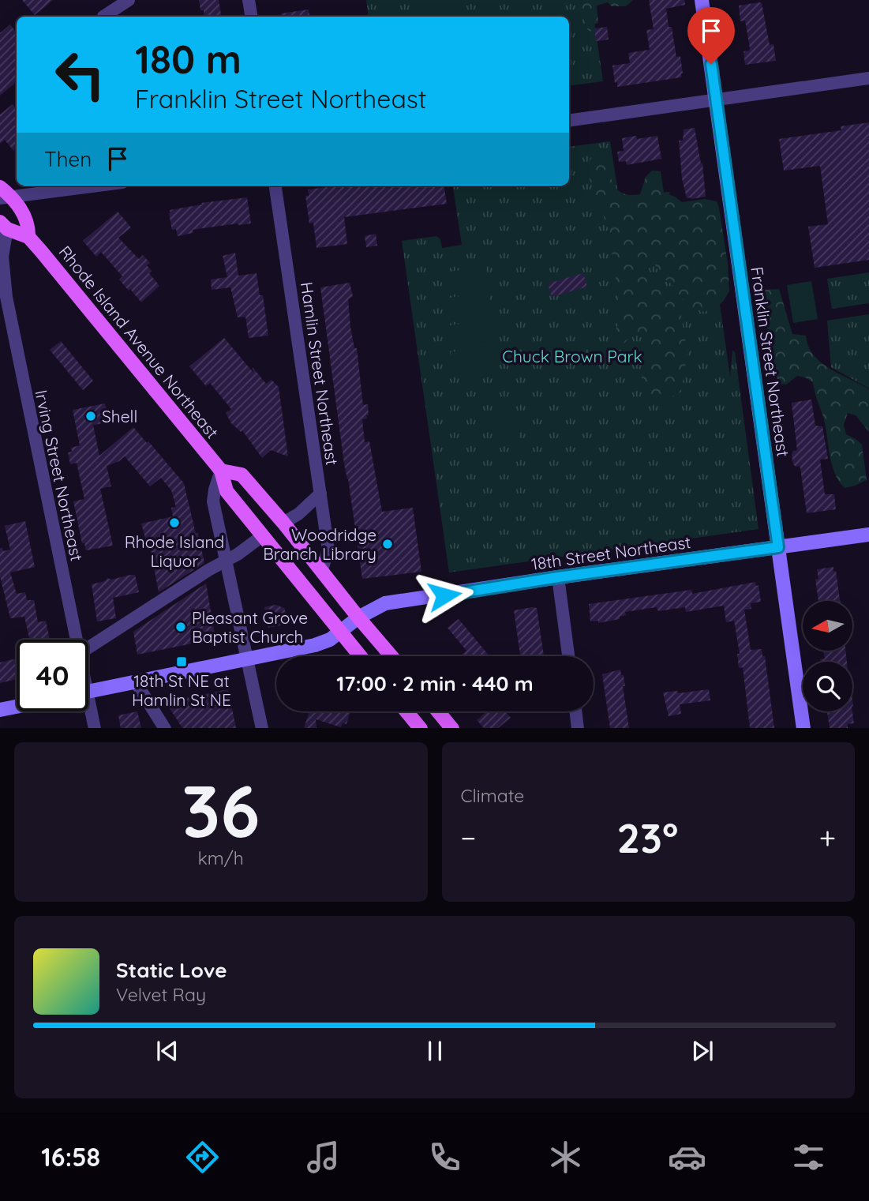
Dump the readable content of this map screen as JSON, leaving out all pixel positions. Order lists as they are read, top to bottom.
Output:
{
  "streets": {
    "main road": ["Rhode Island Avenue Northeast"],
    "street": [
      "Franklin Street Northeast",
      "Hamlin Street Northeast",
      "Irving Street Northeast",
      "18th Street Northeast"
    ]
  },
  "crossings": [
    ["Rhode Island Avenue Northeast", "18th Street Northeast"],
    ["Franklin Street Northeast", "18th Street Northeast"]
  ],
  "parks": ["Chuck Brown Park"],
  "places": {
    "other": [
      "Shell",
      "Rhode Island Liquor",
      "Woodridge Branch Library",
      "Pleasant Grove Baptist Church"
    ],
    "transit": ["18th St NE at Hamlin St NE"]
  },
  "north": "left",
  "page": {
    "turn": ["180 m", "Franklin Street Northeast"],
    "then": "Then",
    "limit": "40",
    "trip": "17:00 · 2 min · 440 m",
    "tile": [
      ["36", "km/h"],
      "Climate"
    ],
    "heat": ["−", "23°", "+"],
    "song": ["Static Love", "Velvet Ray"],
    "tabs": "16:58"
  }
}
